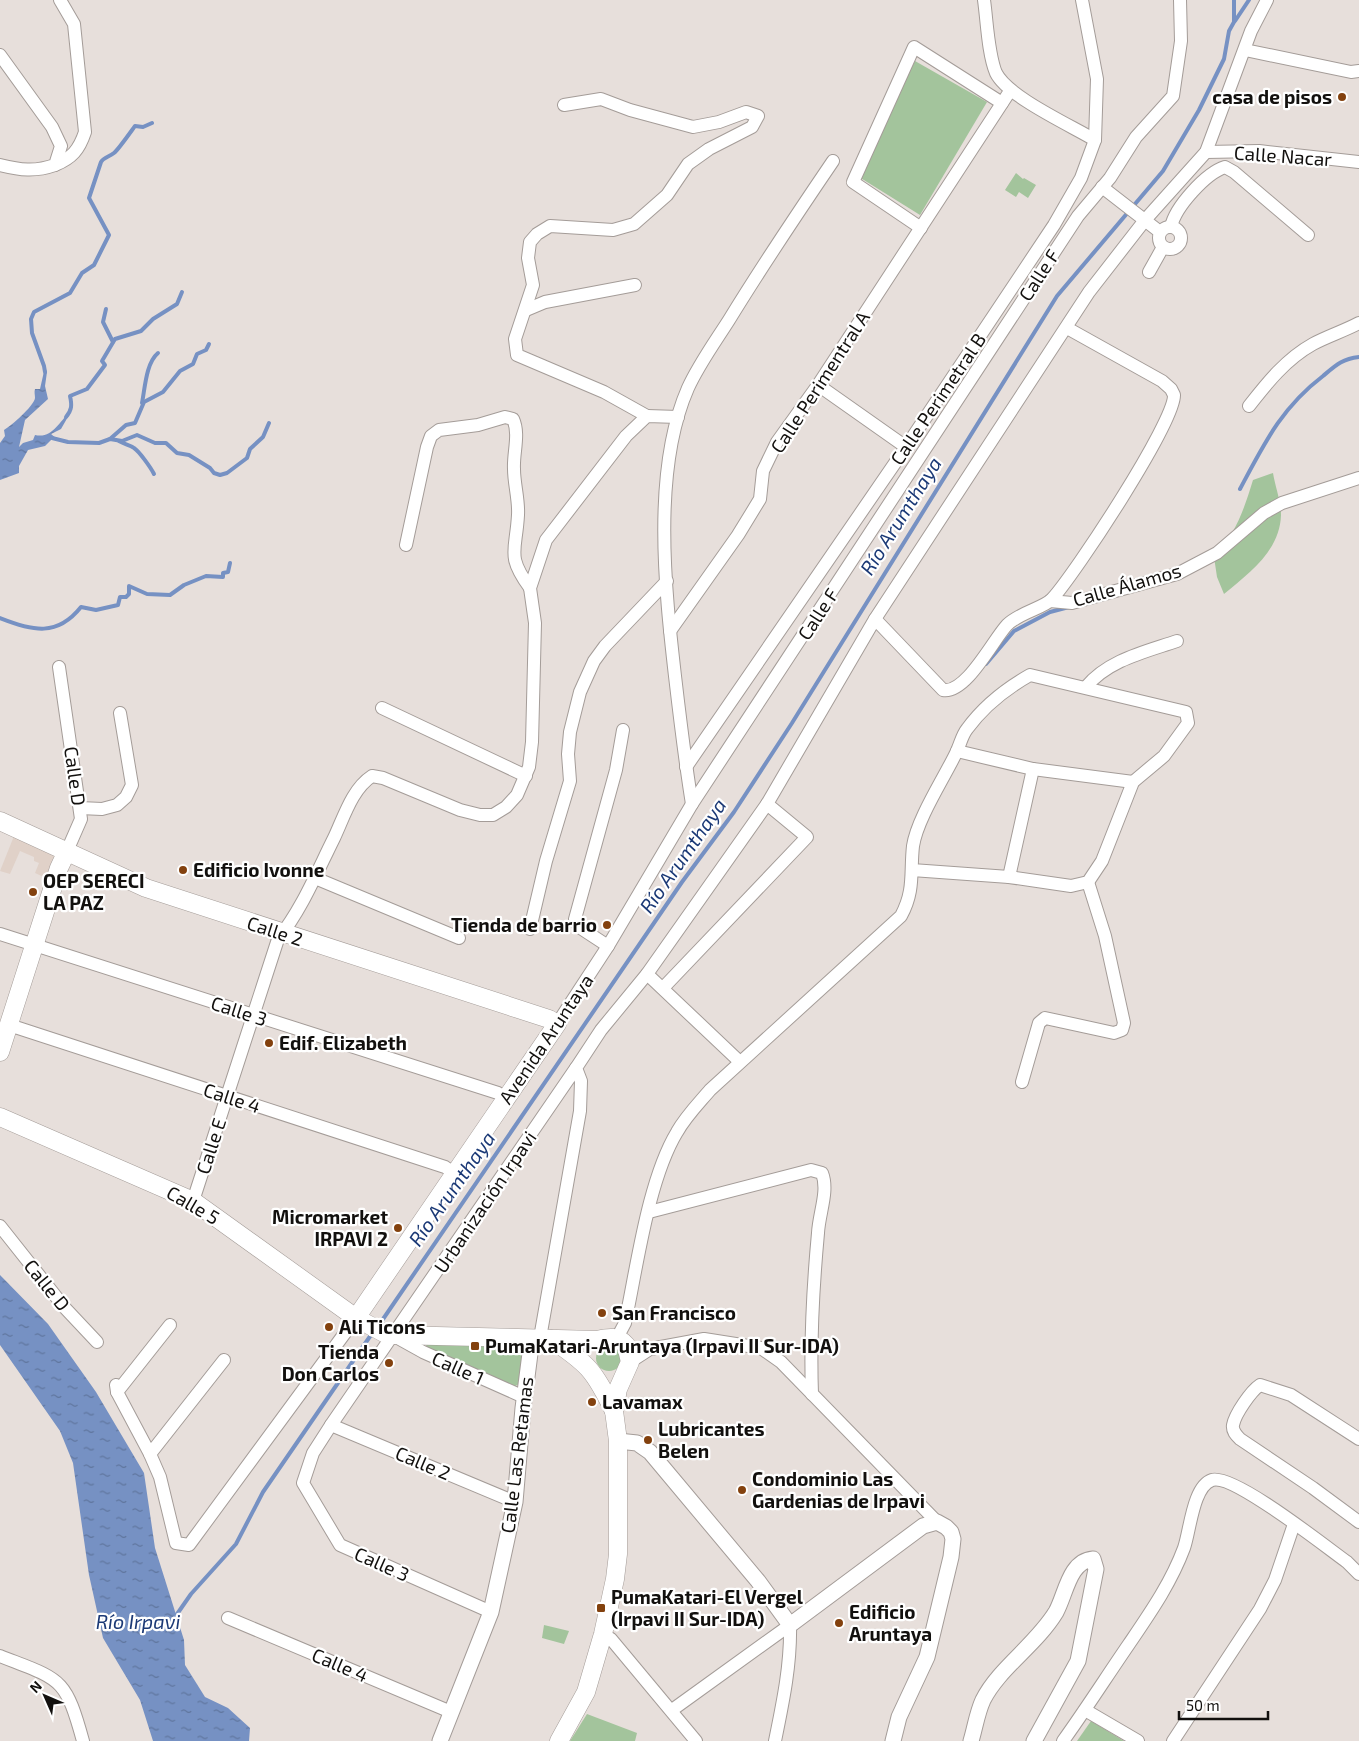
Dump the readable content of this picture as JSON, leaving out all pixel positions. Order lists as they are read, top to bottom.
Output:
{
  "streets": {
    "main road": [
      "Calle D",
      "Calle 2",
      "Avenida Aruntaya",
      "Calle 5"
    ],
    "street": [
      "Calle Nacar",
      "Calle F",
      "Calle Perimentral A",
      "Calle Perimetral B",
      "Calle Álamos",
      "Calle 3",
      "Calle 4",
      "Calle E",
      "Urbanización Irpavi",
      "Calle 1",
      "Calle Las Retamas"
    ]
  },
  "crossings": [
    ["Calle Nacar", "Urbanización Irpavi"],
    ["Calle F", "Avenida Aruntaya"],
    ["Calle D", "Calle 2"],
    ["Calle D", "Calle 3"],
    ["Calle D", "Calle 4"],
    ["Calle 2", "Avenida Aruntaya"],
    ["Calle 2", "Calle E"],
    ["Calle 2", "Urbanización Irpavi"],
    ["Calle 2", "Calle Las Retamas"],
    ["Calle 3", "Avenida Aruntaya"],
    ["Calle 3", "Calle E"],
    ["Calle 3", "Urbanización Irpavi"],
    ["Calle 3", "Calle Las Retamas"],
    ["Avenida Aruntaya", "Calle 4"],
    ["Avenida Aruntaya", "Calle 5"],
    ["Calle 4", "Calle E"],
    ["Calle 4", "Calle Las Retamas"],
    ["Calle E", "Calle 5"],
    ["Urbanización Irpavi", "Calle 1"],
    ["Calle 1", "Calle Las Retamas"]
  ],
  "water": ["Río Arumthaya", "Río Irpavi"],
  "places": {
    "other": [
      "casa de pisos",
      "Edificio Ivonne",
      "OEP SERECI LA PAZ",
      "Tienda de barrio",
      "Edif. Elizabeth",
      "Micromarket IRPAVI 2",
      "San Francisco",
      "Ali Ticons",
      "Tienda Don Carlos",
      "Lavamax",
      "Lubricantes Belen",
      "Condominio Las Gardenias de Irpavi",
      "Edificio Aruntaya"
    ],
    "transit": ["PumaKatari-Aruntaya (Irpavi II Sur-IDA)", "PumaKatari-El Vergel (Irpavi II Sur-IDA)"]
  },
  "scale_bar": "50 m",
  "north": "top left"
}
